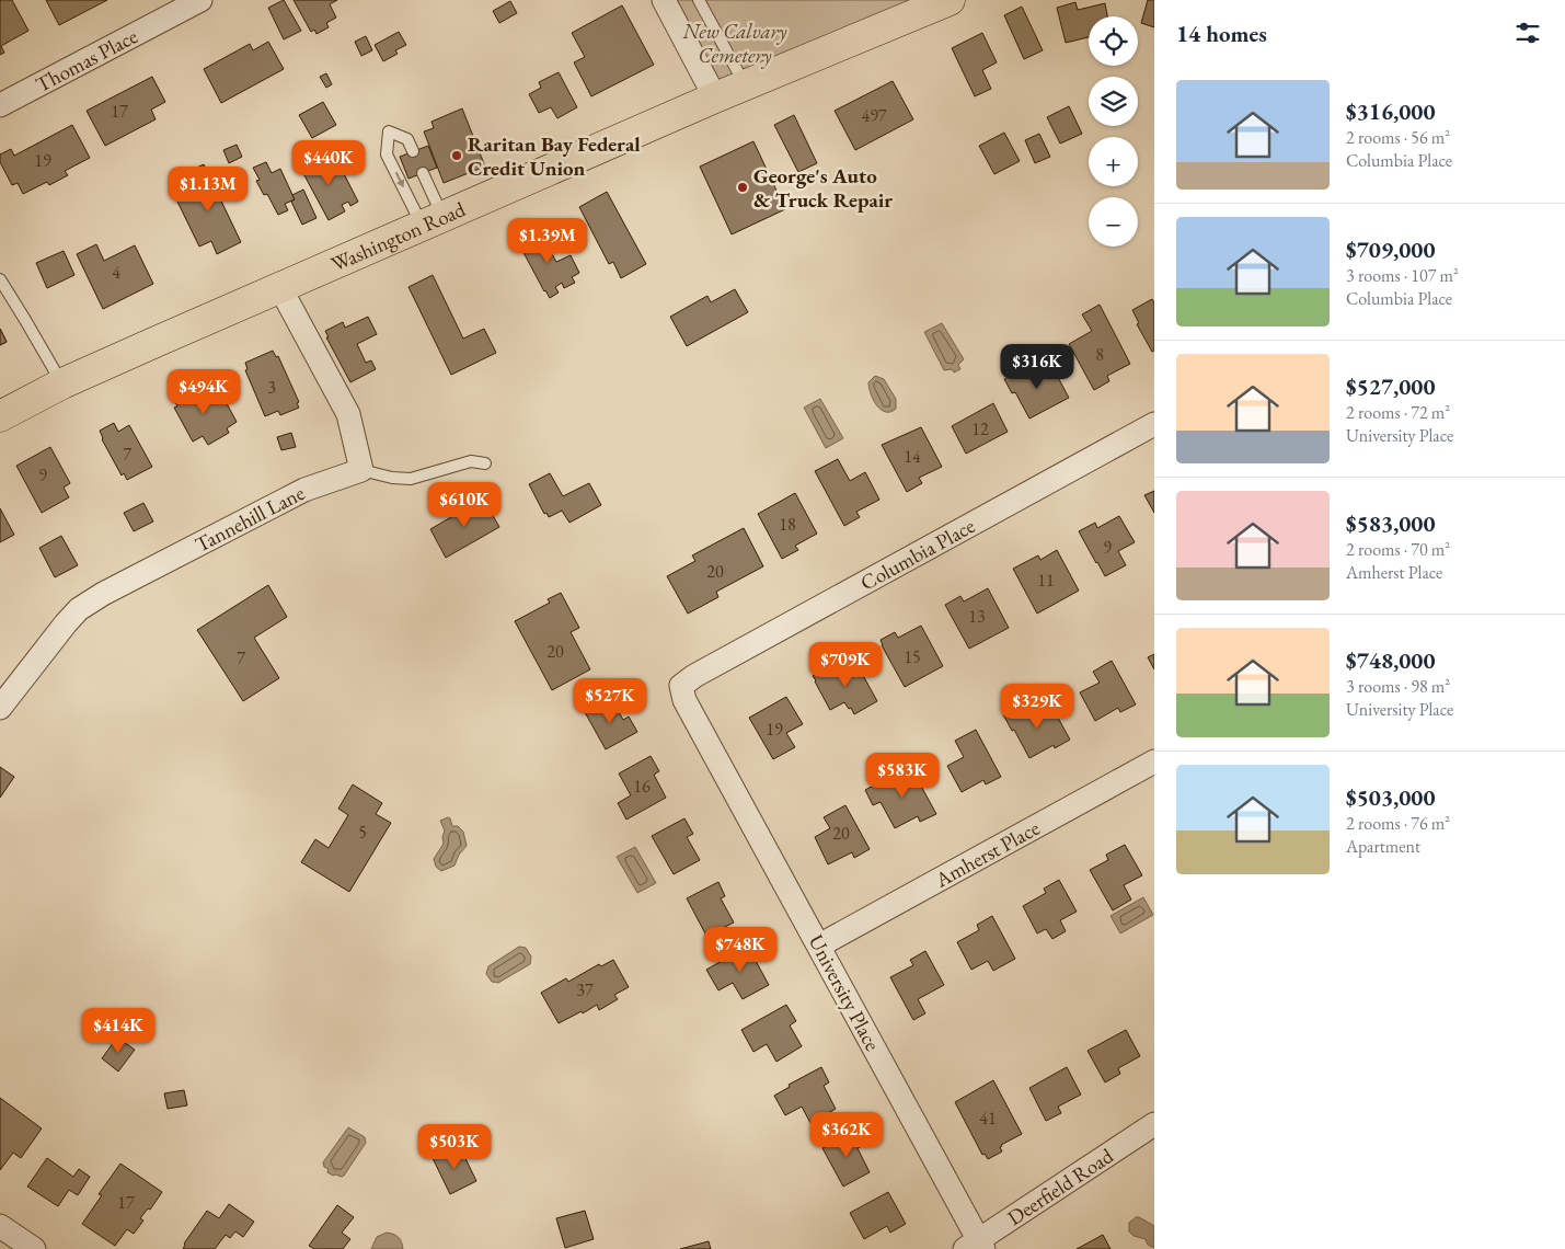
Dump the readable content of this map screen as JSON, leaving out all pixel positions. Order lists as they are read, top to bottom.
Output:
{
  "streets": {
    "main road": ["Washington Road"],
    "street": [
      "Thomas Place",
      "Tannehill Lane",
      "Columbia Place",
      "Amherst Place",
      "University Place",
      "Deerfield Road"
    ]
  },
  "crossings": [
    ["Columbia Place", "University Place"],
    ["Amherst Place", "University Place"],
    ["University Place", "Deerfield Road"]
  ],
  "parks": ["New Calvary Cemetery"],
  "places": ["Raritan Bay Federal Credit Union", "George's Auto & Truck Repair"],
  "house_numbers": [
    "17",
    "497",
    "19",
    "4",
    "8",
    "3",
    "12",
    "7",
    "14",
    "9",
    "18",
    "9",
    "20",
    "11",
    "13",
    "20",
    "15",
    "7",
    "19",
    "16",
    "5",
    "20",
    "37",
    "41",
    "17"
  ],
  "page": {
    "heading": "14 homes",
    "map_buttons": ["+", "−"],
    "list": [
      {
        "name": "$316,000",
        "note": "2 rooms · 56 m² · Columbia Place"
      },
      {
        "name": "$709,000",
        "note": "3 rooms · 107 m² · Columbia Place"
      },
      {
        "name": "$527,000",
        "note": "2 rooms · 72 m² · University Place"
      },
      {
        "name": "$583,000",
        "note": "2 rooms · 70 m² · Amherst Place"
      },
      {
        "name": "$748,000",
        "note": "3 rooms · 98 m² · University Place"
      },
      {
        "name": "$503,000",
        "note": "2 rooms · 76 m² · Apartment"
      }
    ],
    "price": [
      "$440K",
      "$1.13M",
      "$1.39M",
      "$316K",
      "$494K",
      "$610K",
      "$709K",
      "$527K",
      "$329K",
      "$583K",
      "$748K",
      "$414K",
      "$362K",
      "$503K"
    ]
  }
}
